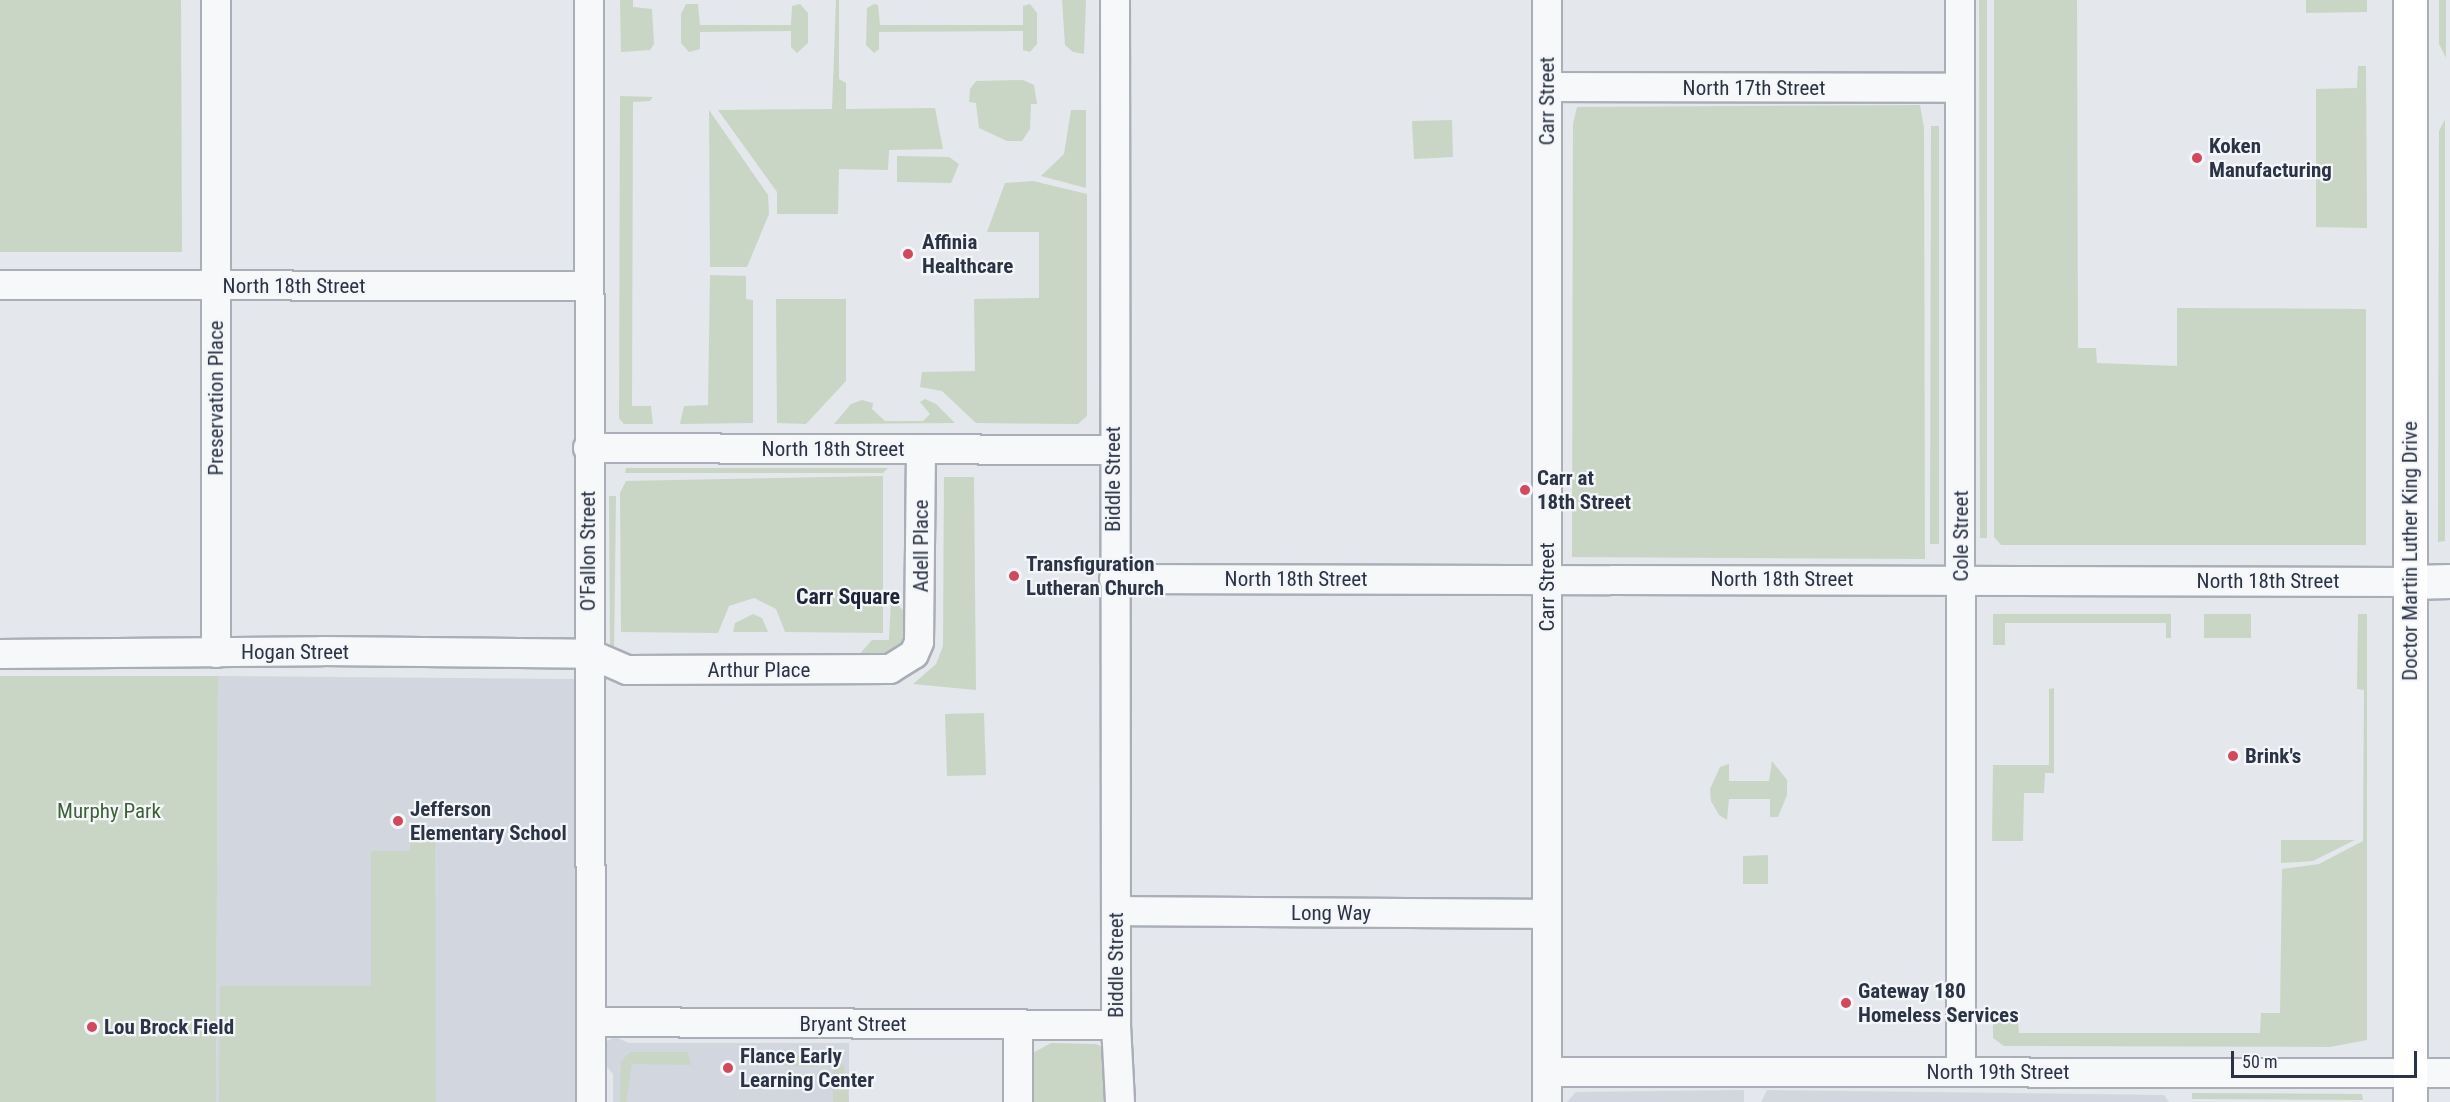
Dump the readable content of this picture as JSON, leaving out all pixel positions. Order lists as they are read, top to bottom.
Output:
{
  "streets": {
    "main road": ["Doctor Martin Luther King Drive"],
    "street": [
      "North 17th Street",
      "Carr Street",
      "North 18th Street",
      "Preservation Place",
      "Biddle Street",
      "Cole Street",
      "Adell Place",
      "O'Fallon Street",
      "Hogan Street",
      "Arthur Place",
      "Long Way",
      "Bryant Street",
      "North 19th Street"
    ]
  },
  "crossings": [
    ["North 17th Street", "Carr Street"],
    ["North 17th Street", "Cole Street"],
    ["Carr Street", "North 18th Street"],
    ["Carr Street", "Long Way"],
    ["Carr Street", "North 19th Street"],
    ["North 18th Street", "Preservation Place"],
    ["North 18th Street", "Biddle Street"],
    ["North 18th Street", "Cole Street"],
    ["North 18th Street", "Adell Place"],
    ["North 18th Street", "O'Fallon Street"],
    ["North 18th Street", "Doctor Martin Luther King Drive"],
    ["Preservation Place", "Hogan Street"],
    ["Biddle Street", "Long Way"],
    ["Biddle Street", "Bryant Street"],
    ["Cole Street", "North 19th Street"],
    ["Adell Place", "Arthur Place"],
    ["O'Fallon Street", "Hogan Street"],
    ["O'Fallon Street", "Arthur Place"],
    ["O'Fallon Street", "Bryant Street"],
    ["Doctor Martin Luther King Drive", "North 19th Street"],
    ["Hogan Street", "Arthur Place"]
  ],
  "districts": ["Carr Square"],
  "parks": ["Murphy Park"],
  "places": [
    "Koken Manufacturing",
    "Affinia Healthcare",
    "Carr at 18th Street",
    "Transfiguration Lutheran Church",
    "Brink's",
    "Jefferson Elementary School",
    "Gateway 180 Homeless Services",
    "Lou Brock Field",
    "Flance Early Learning Center"
  ],
  "scale_bar": "50 m"
}
